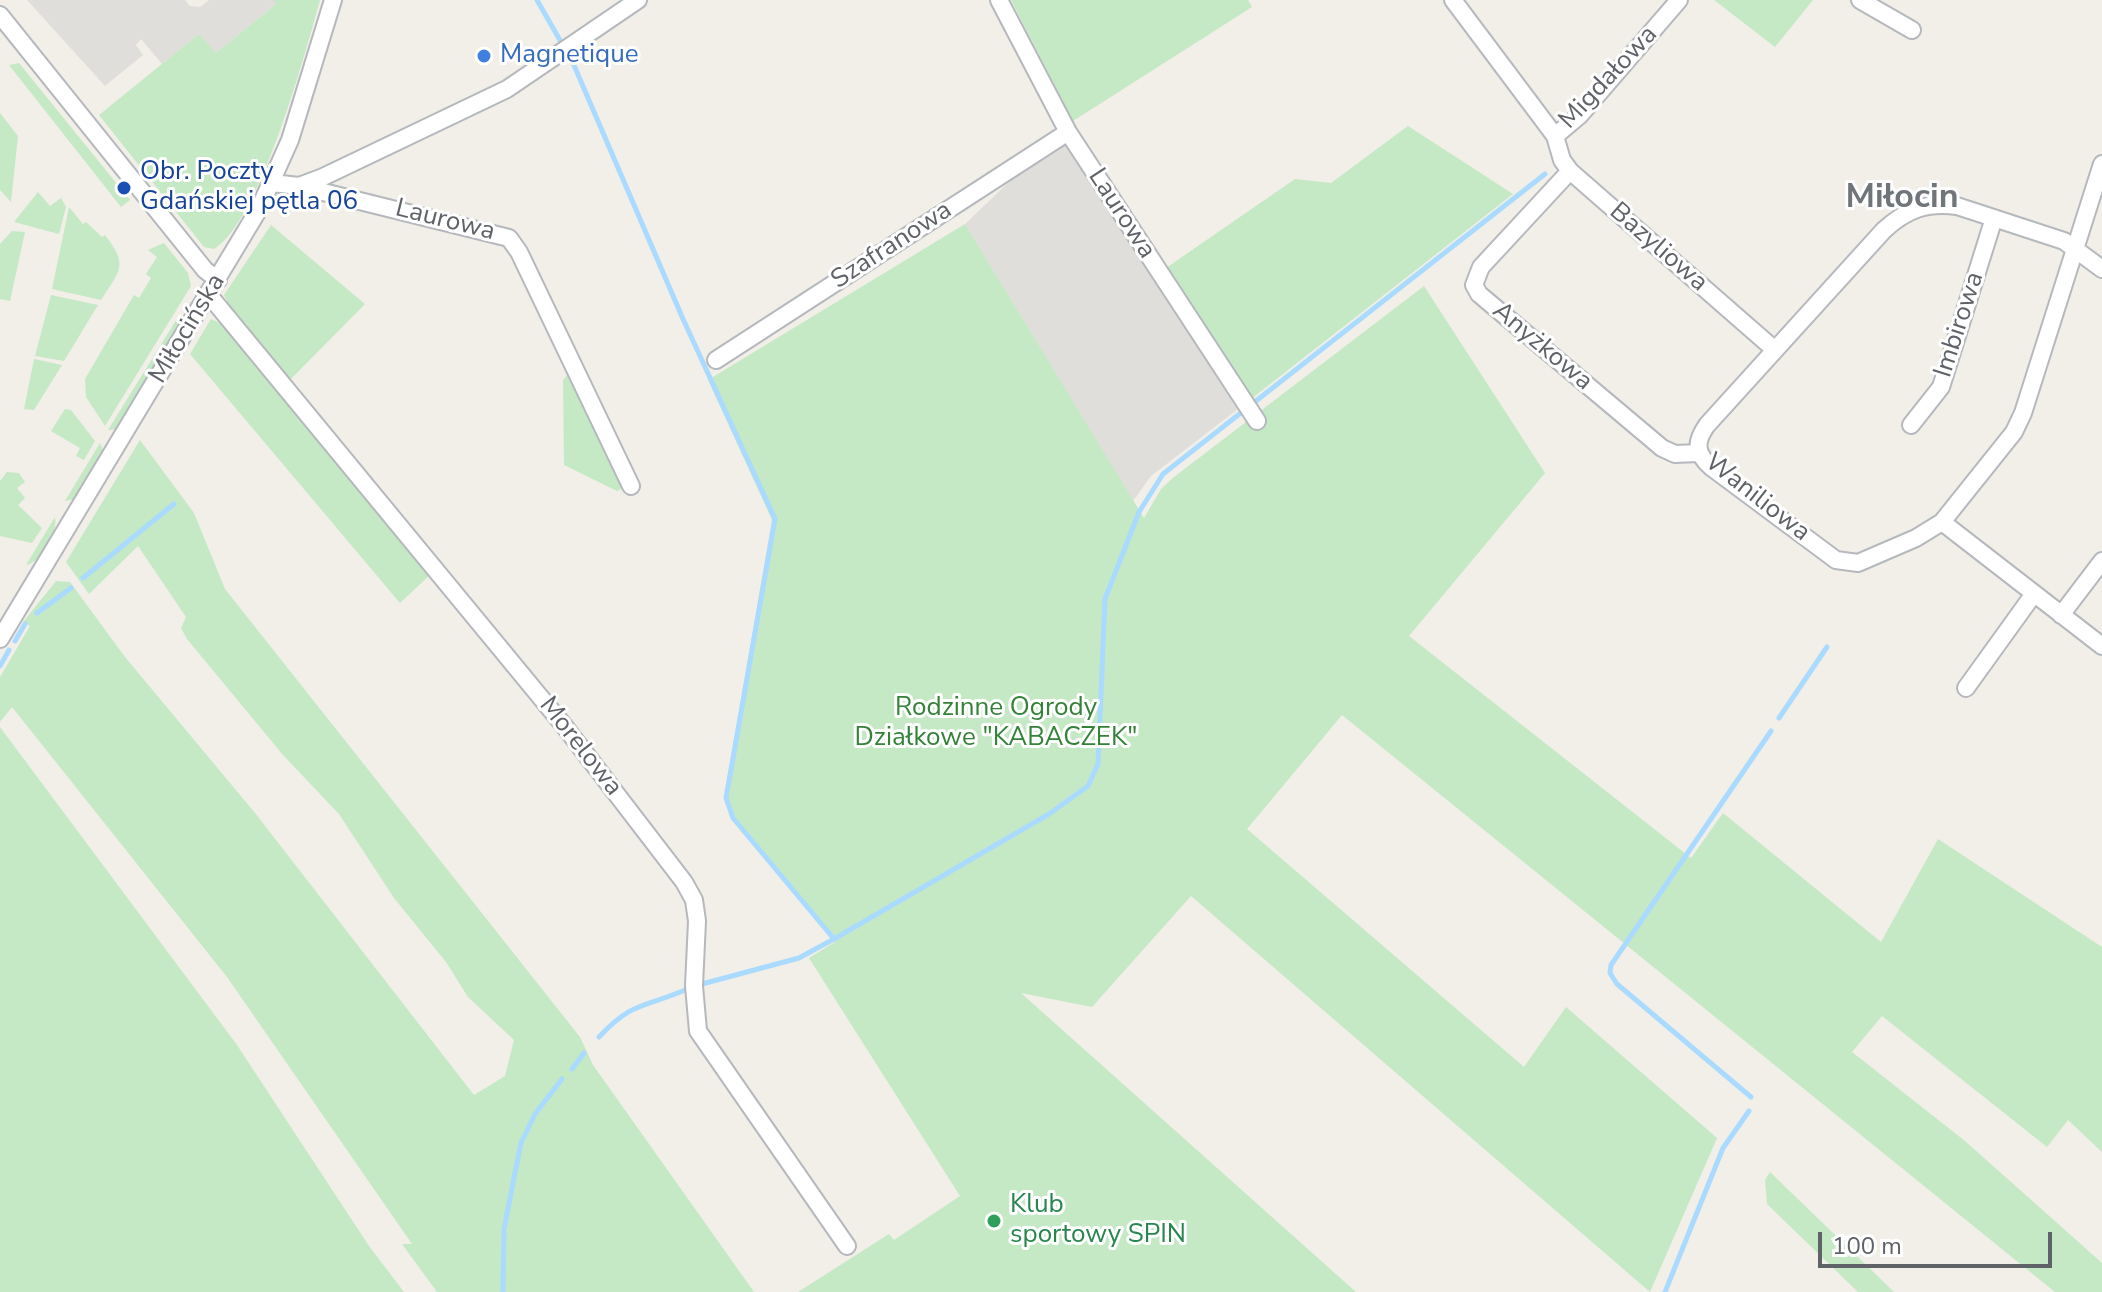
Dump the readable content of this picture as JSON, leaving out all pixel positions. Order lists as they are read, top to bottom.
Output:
{
  "streets": {
    "street": [
      "Migdałowa",
      "Laurowa",
      "Szafranowa",
      "Bazyliowa",
      "Imbirowa",
      "Miłocińska",
      "Anyżkowa",
      "Waniliowa",
      "Morelowa"
    ]
  },
  "crossings": [
    ["Migdałowa", "Bazyliowa"],
    ["Laurowa", "Szafranowa"],
    ["Laurowa", "Miłocińska"],
    ["Bazyliowa", "Anyżkowa"],
    ["Bazyliowa", "Waniliowa"],
    ["Imbirowa", "Waniliowa"],
    ["Miłocińska", "Morelowa"],
    ["Anyżkowa", "Waniliowa"]
  ],
  "districts": ["Miłocin"],
  "parks": ["Rodzinne Ogrody Działkowe \"KABACZEK\""],
  "places": ["Magnetique", "Obr. Poczty Gdańskiej pętla 06", "Klub sportowy SPIN"],
  "scale_bar": "100 m"
}
